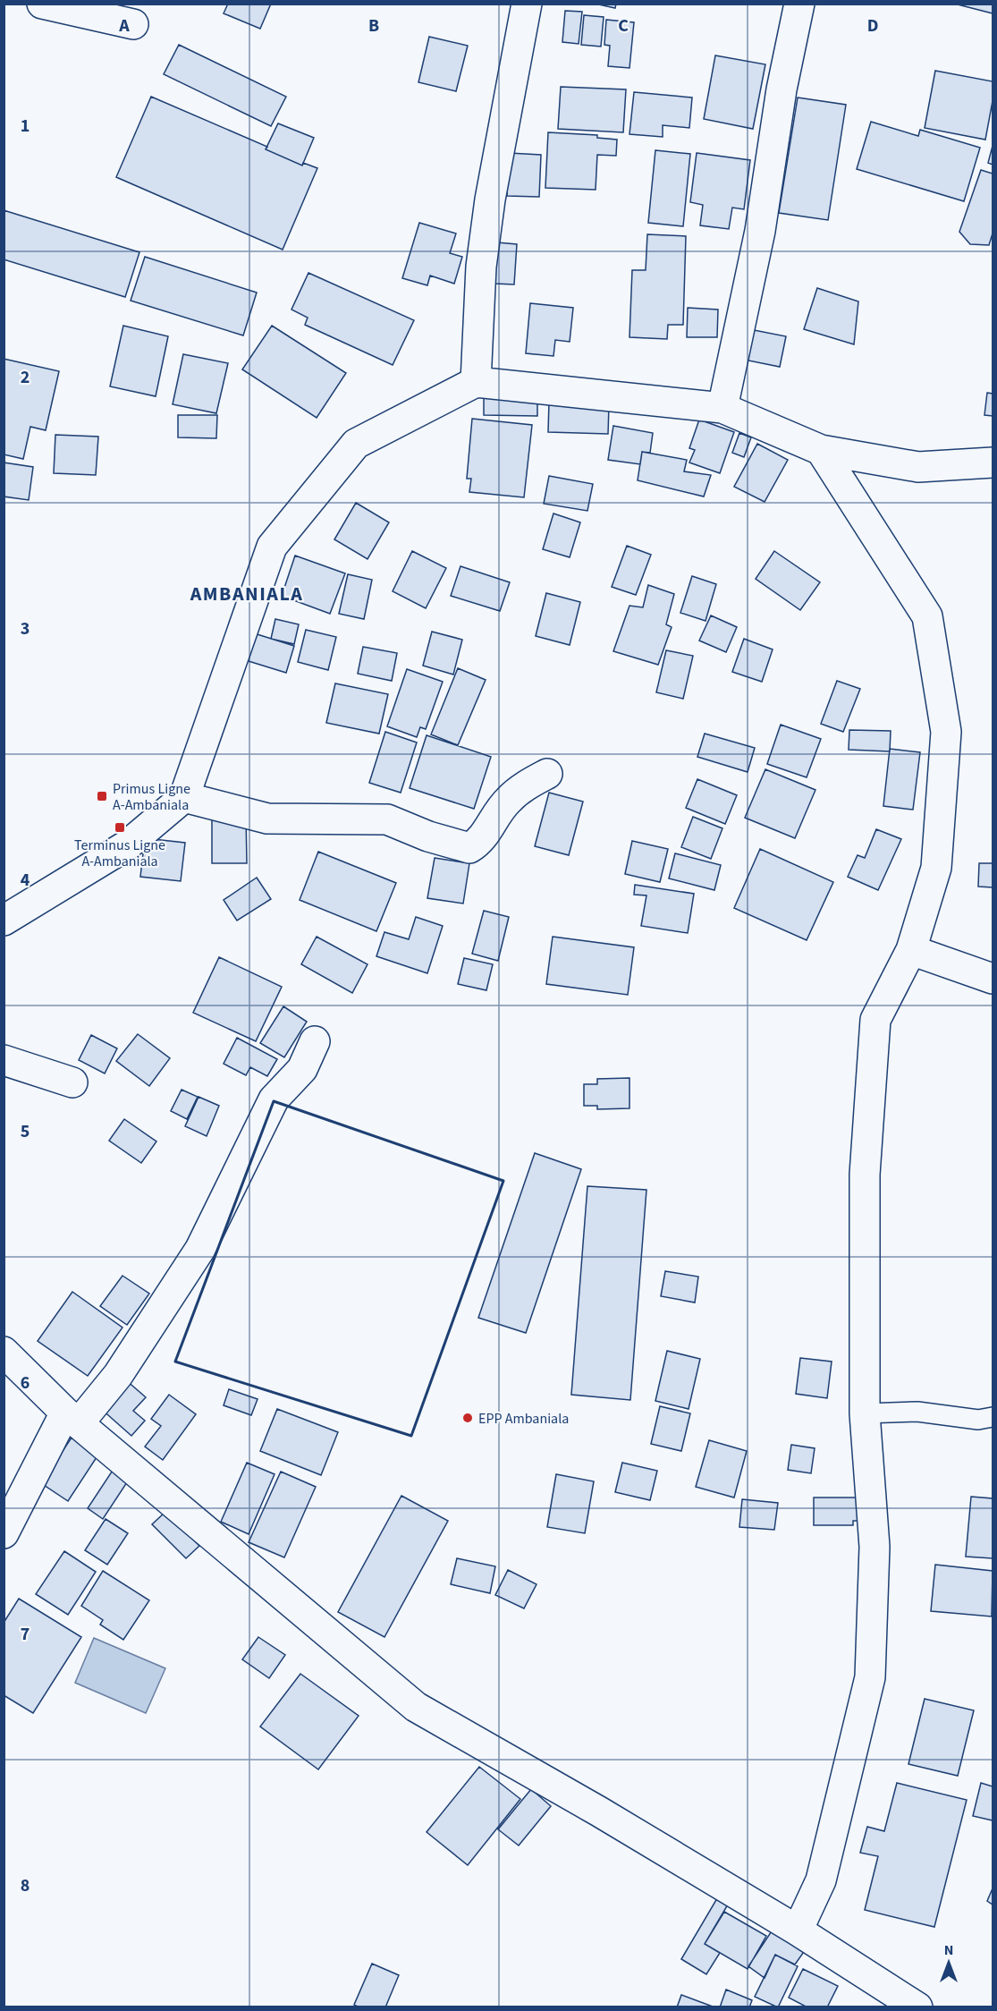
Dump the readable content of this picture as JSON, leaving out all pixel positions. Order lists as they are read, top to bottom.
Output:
{
  "districts": ["AMBANIALA"],
  "places": {
    "transit": ["Primus Ligne A-Ambaniala", "Terminus Ligne A-Ambaniala"],
    "other": ["EPP Ambaniala"]
  },
  "north": "top",
  "grid": {
    "columns": [
      "A",
      "B",
      "C",
      "D"
    ],
    "rows": [
      "1",
      "2",
      "3",
      "4",
      "5",
      "6",
      "7",
      "8"
    ]
  }
}
